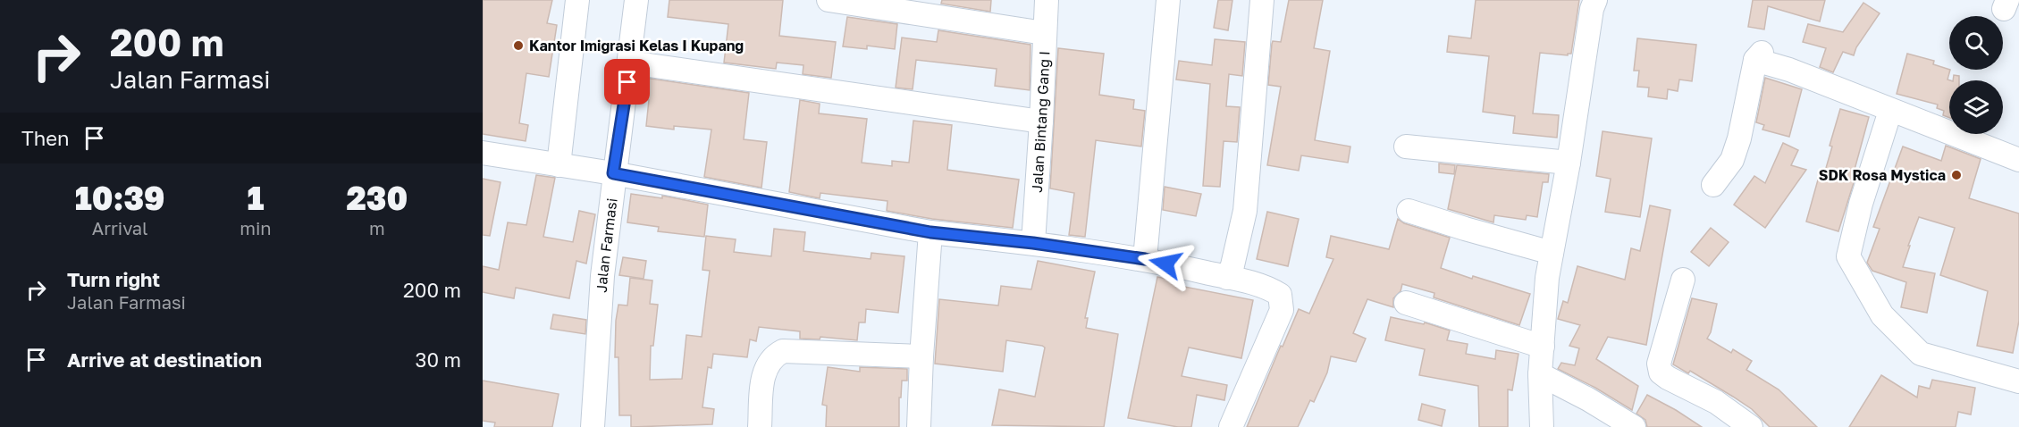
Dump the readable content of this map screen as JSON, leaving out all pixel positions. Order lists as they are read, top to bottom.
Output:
{
  "streets": {
    "street": ["Jalan Bintang Gang I", "Jalan Farmasi"]
  },
  "places": ["Kantor Imigrasi Kelas I Kupang", "SDK Rosa Mystica"],
  "page": {
    "turn": ["200 m", "Jalan Farmasi"],
    "then": "Then",
    "eta": [
      "10:39",
      "Arrival",
      "1",
      "min",
      "230",
      "m"
    ],
    "list": [
      {
        "name": "Turn right",
        "note": "Jalan Farmasi",
        "value": "200 m"
      },
      {
        "name": "Arrive at destination",
        "value": "30 m"
      }
    ]
  }
}
